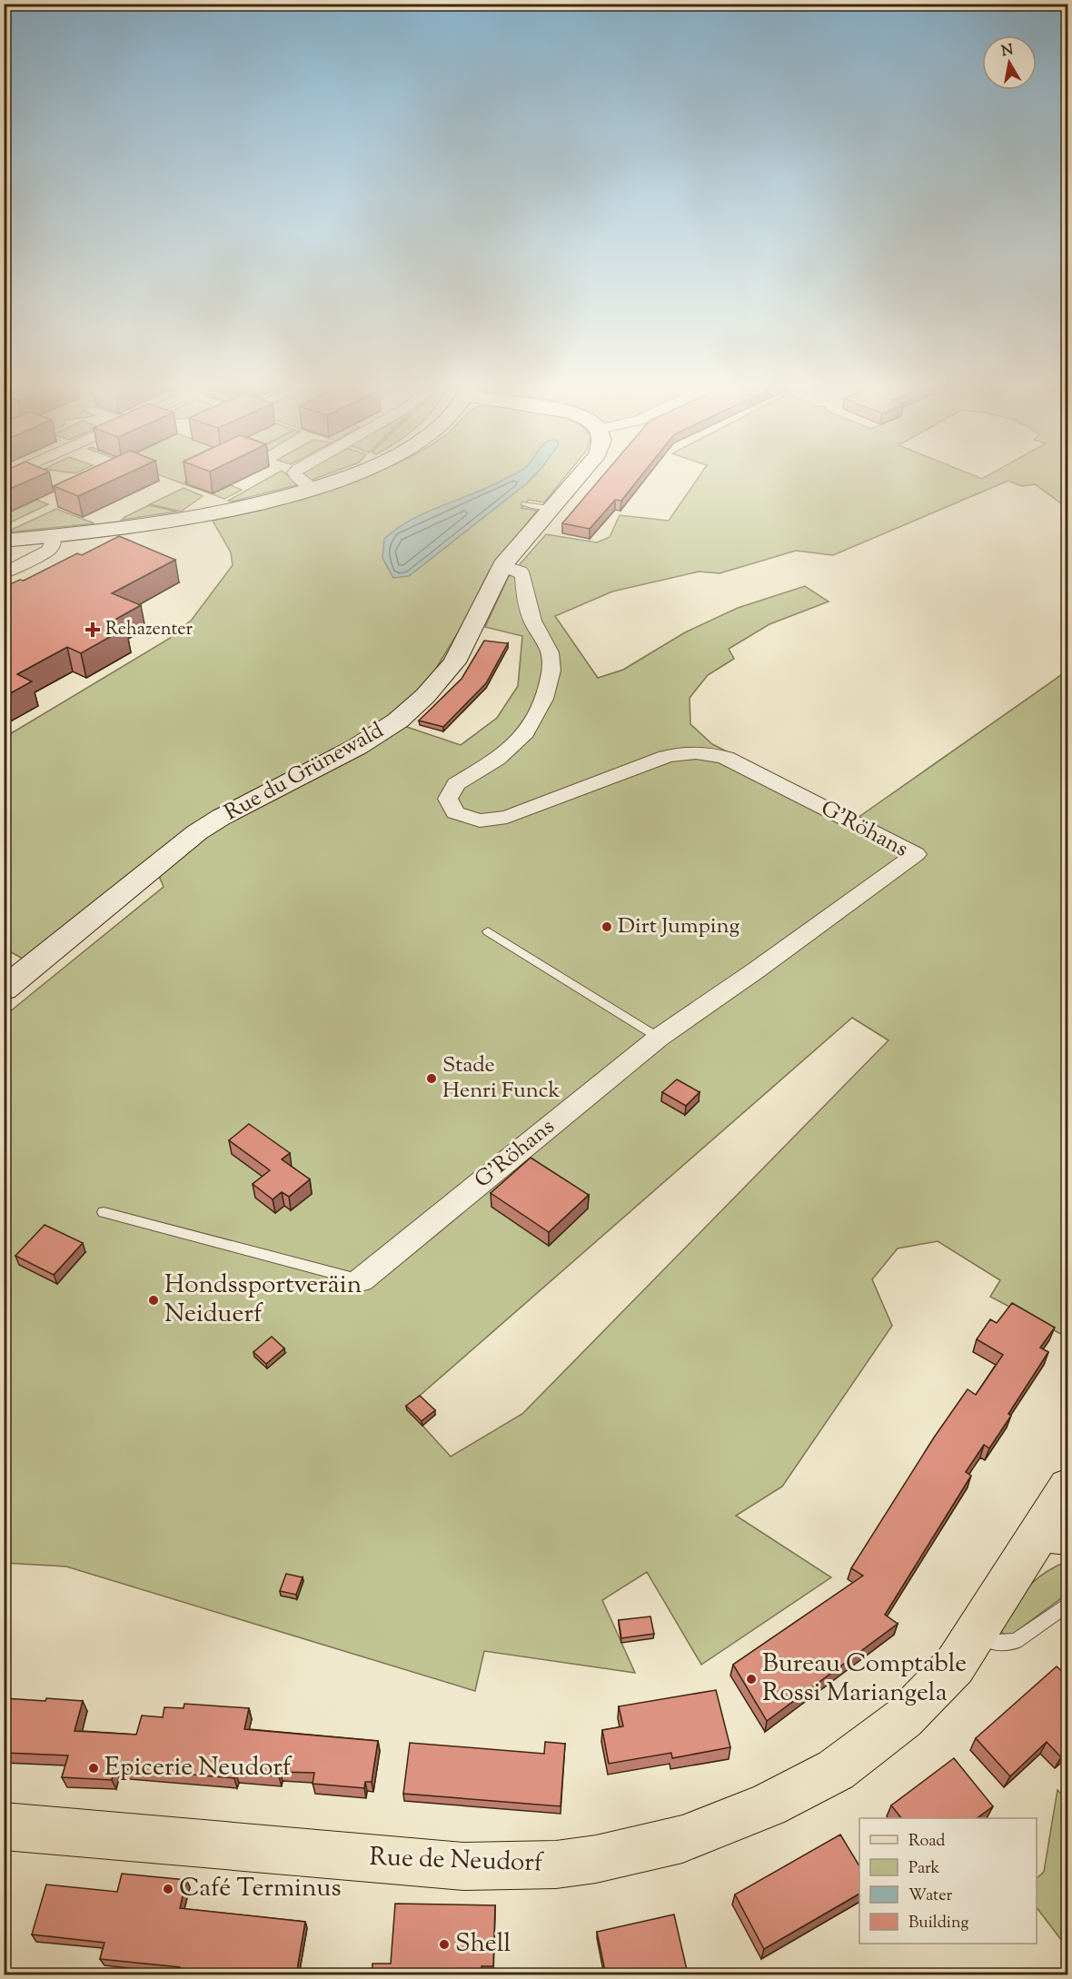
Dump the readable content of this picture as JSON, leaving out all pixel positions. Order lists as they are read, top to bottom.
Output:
{
  "streets": {
    "main road": ["Rue du Grünewald", "Rue de Neudorf"],
    "street": ["G'Röhans"]
  },
  "crossings": [
    ["Rue du Grünewald", "G'Röhans"]
  ],
  "places": {
    "health": ["Rehazenter"],
    "other": [
      "Dirt Jumping",
      "Stade Henri Funck",
      "Hondssportveräin Neiduerf",
      "Bureau Comptable Rossi Mariangela",
      "Epicerie Neudorf",
      "Café Terminus",
      "Shell"
    ]
  },
  "legend": [
    "Road",
    "Park",
    "Water",
    "Building"
  ],
  "north": "top"
}
